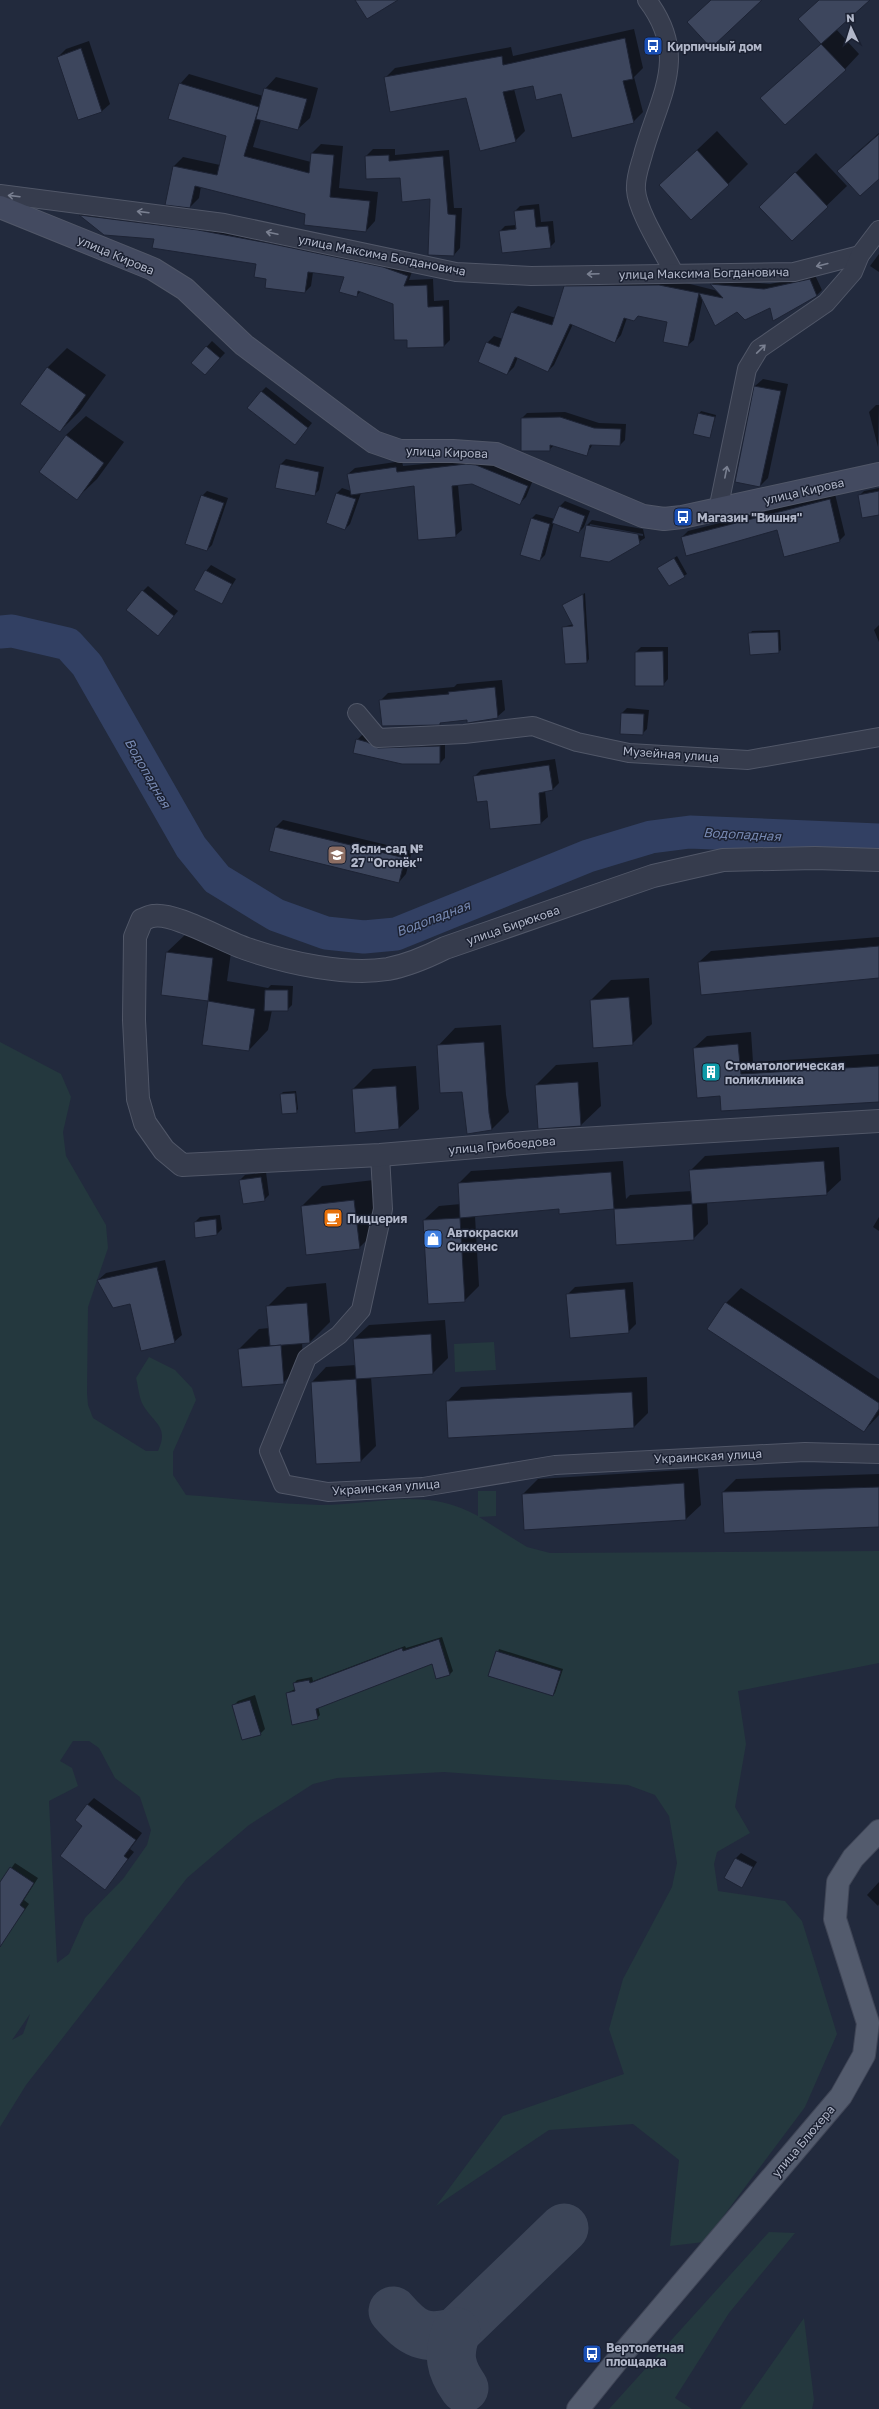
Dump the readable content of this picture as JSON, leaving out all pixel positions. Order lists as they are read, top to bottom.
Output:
{
  "streets": {
    "main road": ["улица Кирова", "улица Блюхера"],
    "street": [
      "улица Максима Богдановича",
      "Музейная улица",
      "улица Бирюкова",
      "улица Грибоедова",
      "Украинская улица"
    ]
  },
  "crossings": [
    ["улица Бирюкова", "улица Грибоедова"],
    ["улица Грибоедова", "Украинская улица"]
  ],
  "one_way": ["улица Максима Богдановича"],
  "water": ["Водопадная"],
  "places": {
    "bus stop": ["Кирпичный дом", "Магазин \"Вишня\"", "Вертолетная площадка"],
    "school or university": ["Ясли-сад № 27 \"Огонёк\""],
    "building": ["Стоматологическая поликлиника"],
    "cafe": ["Пиццерия"],
    "shop": ["Автокраски Сиккенс"]
  },
  "north": "top"
}
